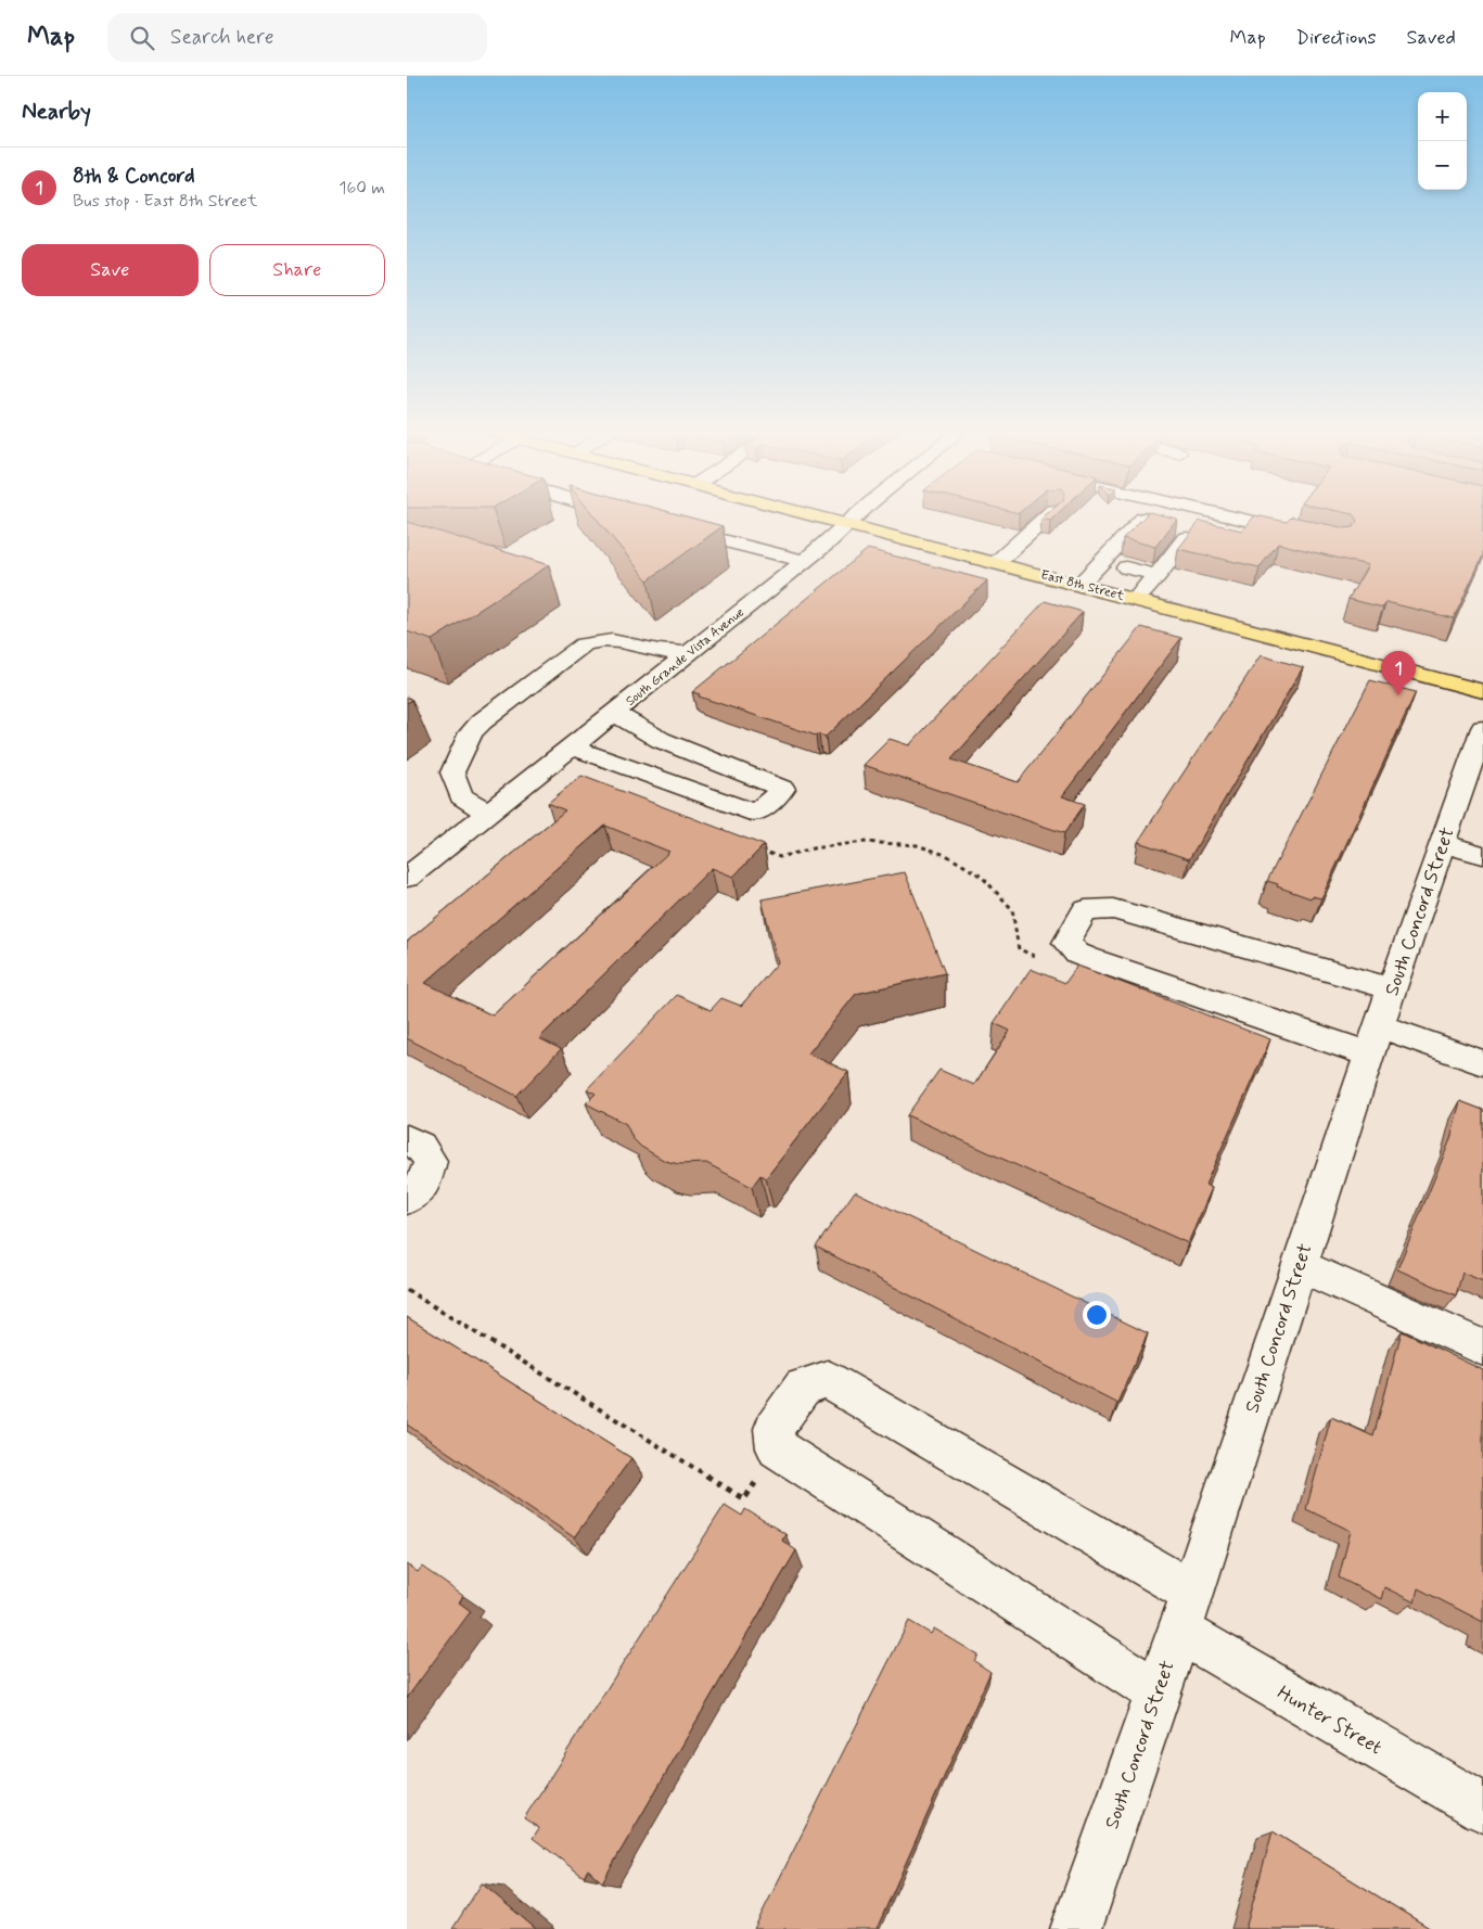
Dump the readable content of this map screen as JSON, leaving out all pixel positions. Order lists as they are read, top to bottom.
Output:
{
  "streets": {
    "main road": ["East 8th Street"],
    "street": ["South Grande Vista Avenue", "South Concord Street", "Hunter Street"]
  },
  "crossings": [
    ["East 8th Street", "South Grande Vista Avenue"],
    ["South Concord Street", "Hunter Street"]
  ],
  "page": {
    "header": "Map",
    "search": "Search here",
    "nav": ["Map", "Directions", "Saved"],
    "heading": "Nearby",
    "map_buttons": ["+", "−"],
    "list": [
      {
        "mark": "1",
        "name": "8th & Concord",
        "note": "Bus stop · East 8th Street",
        "value": "160 m"
      }
    ],
    "buttons": ["Save", "Share"],
    "pins": "1"
  }
}
